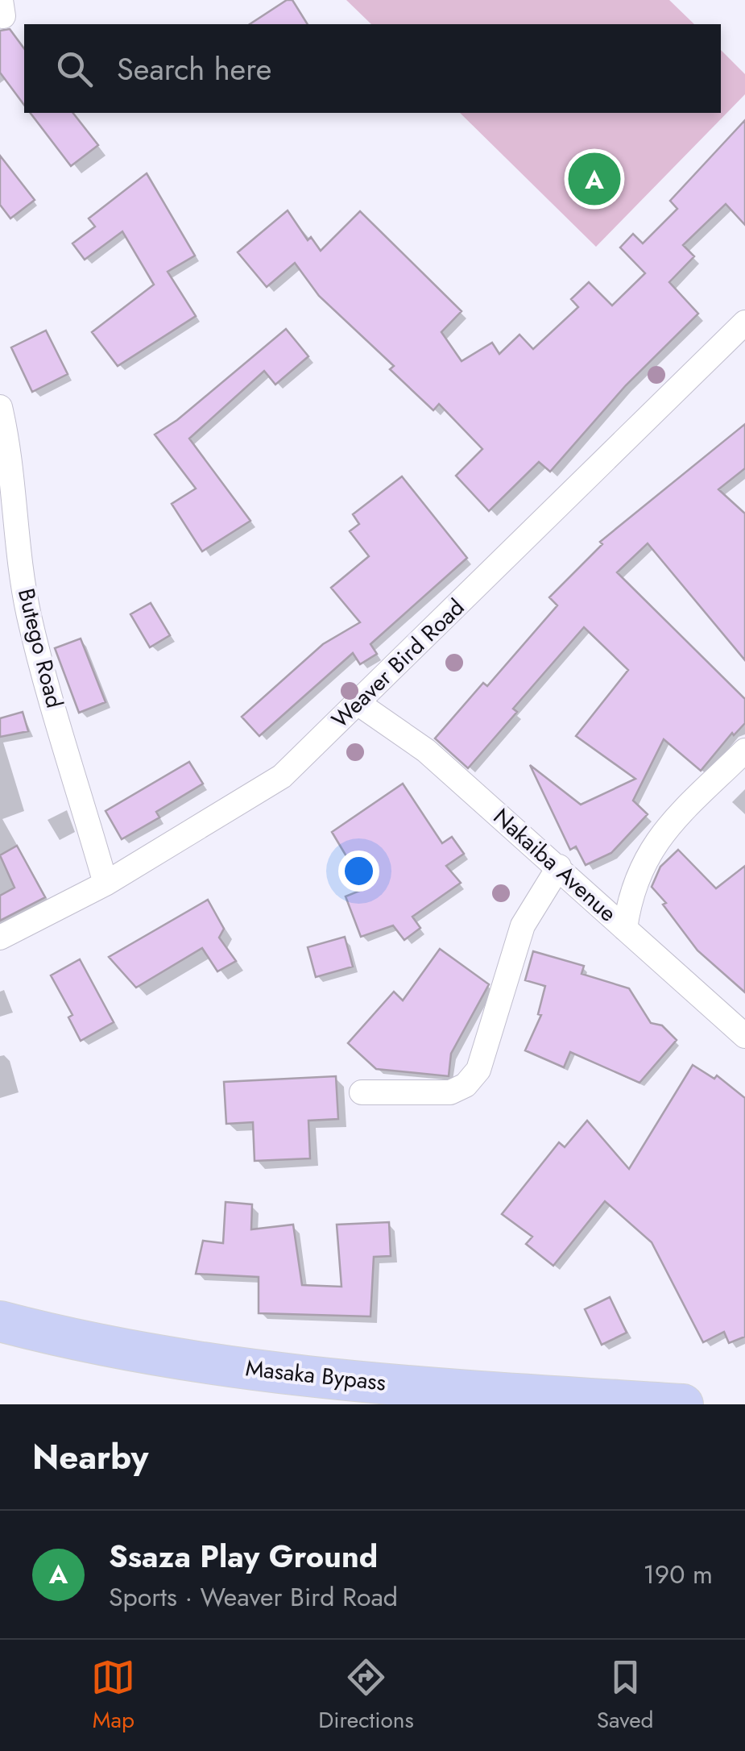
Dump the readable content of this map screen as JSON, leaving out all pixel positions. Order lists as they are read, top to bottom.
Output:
{
  "streets": {
    "highway": ["Masaka Bypass"],
    "street": ["Butego Road", "Weaver Bird Road", "Nakaiba Avenue"]
  },
  "crossings": [
    ["Butego Road", "Weaver Bird Road"],
    ["Weaver Bird Road", "Nakaiba Avenue"]
  ],
  "page": {
    "search": "Search here",
    "pins": "A",
    "heading": "Nearby",
    "list": [
      {
        "mark": "A",
        "name": "Ssaza Play Ground",
        "note": "Sports · Weaver Bird Road",
        "value": "190 m"
      }
    ],
    "nav": ["Map", "Directions", "Saved"]
  }
}
